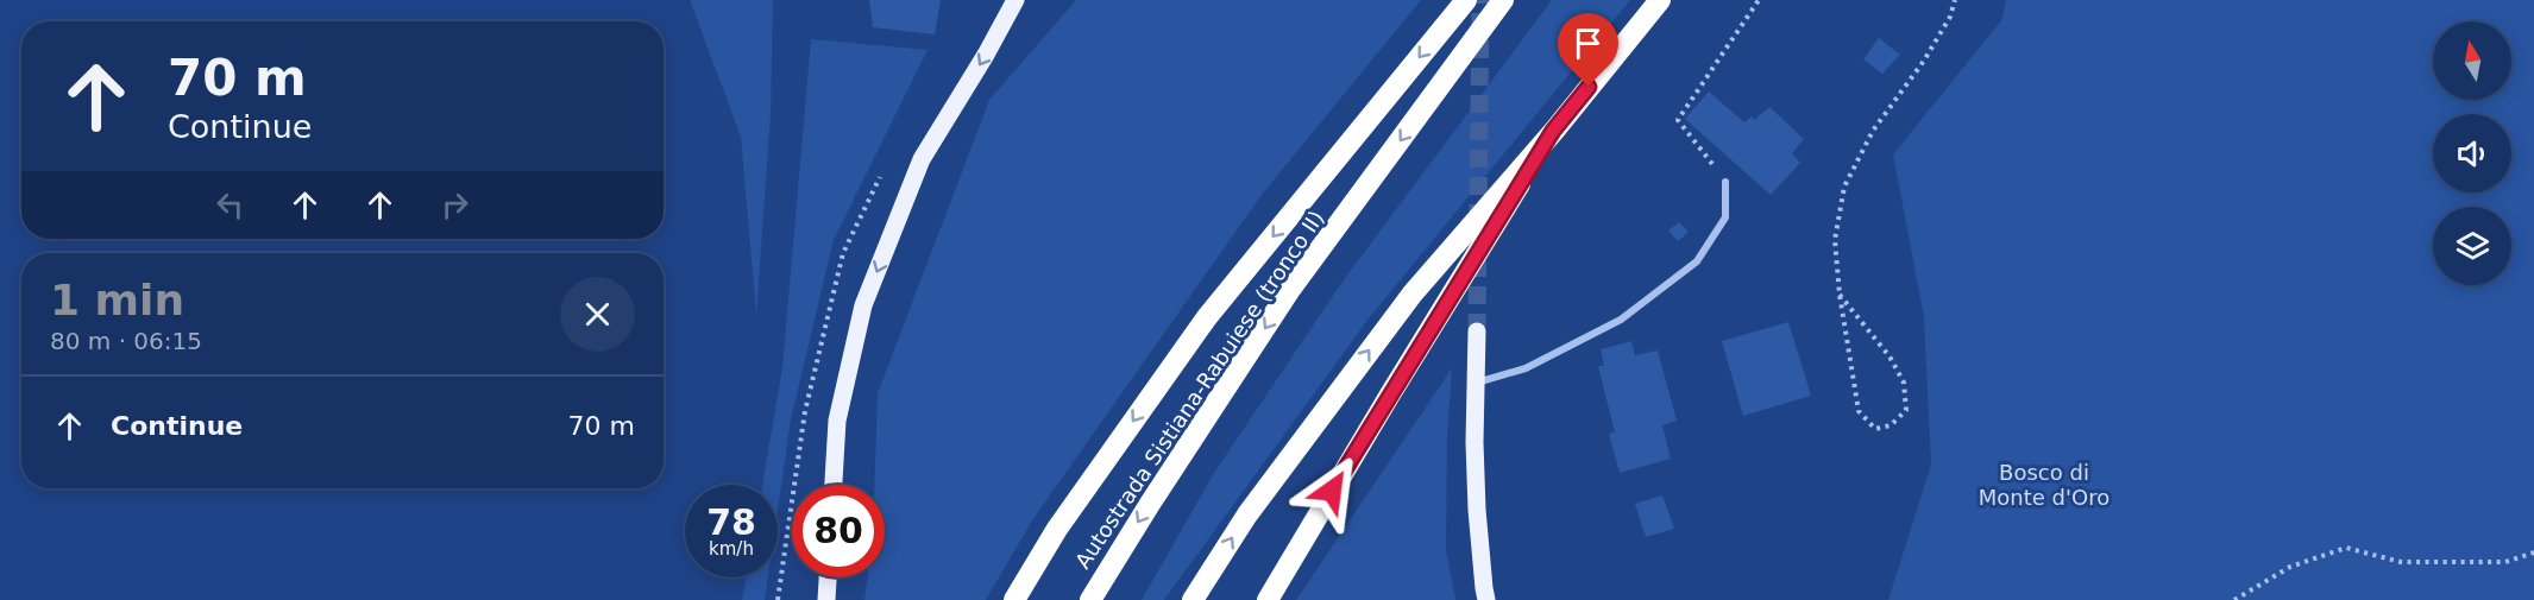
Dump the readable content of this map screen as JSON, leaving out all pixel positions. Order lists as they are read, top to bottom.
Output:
{
  "streets": {
    "highway": ["Autostrada Sistiana-Rabuiese (tronco II)"]
  },
  "parks": ["Bosco di Monte d'Oro"],
  "north": "top",
  "page": {
    "turn": ["70 m", "Continue"],
    "heading": ["1 min", "80 m · 06:15"],
    "list": [
      {
        "name": "Continue",
        "value": "70 m"
      }
    ],
    "speed": "78 km/h",
    "limit": "80"
  }
}
